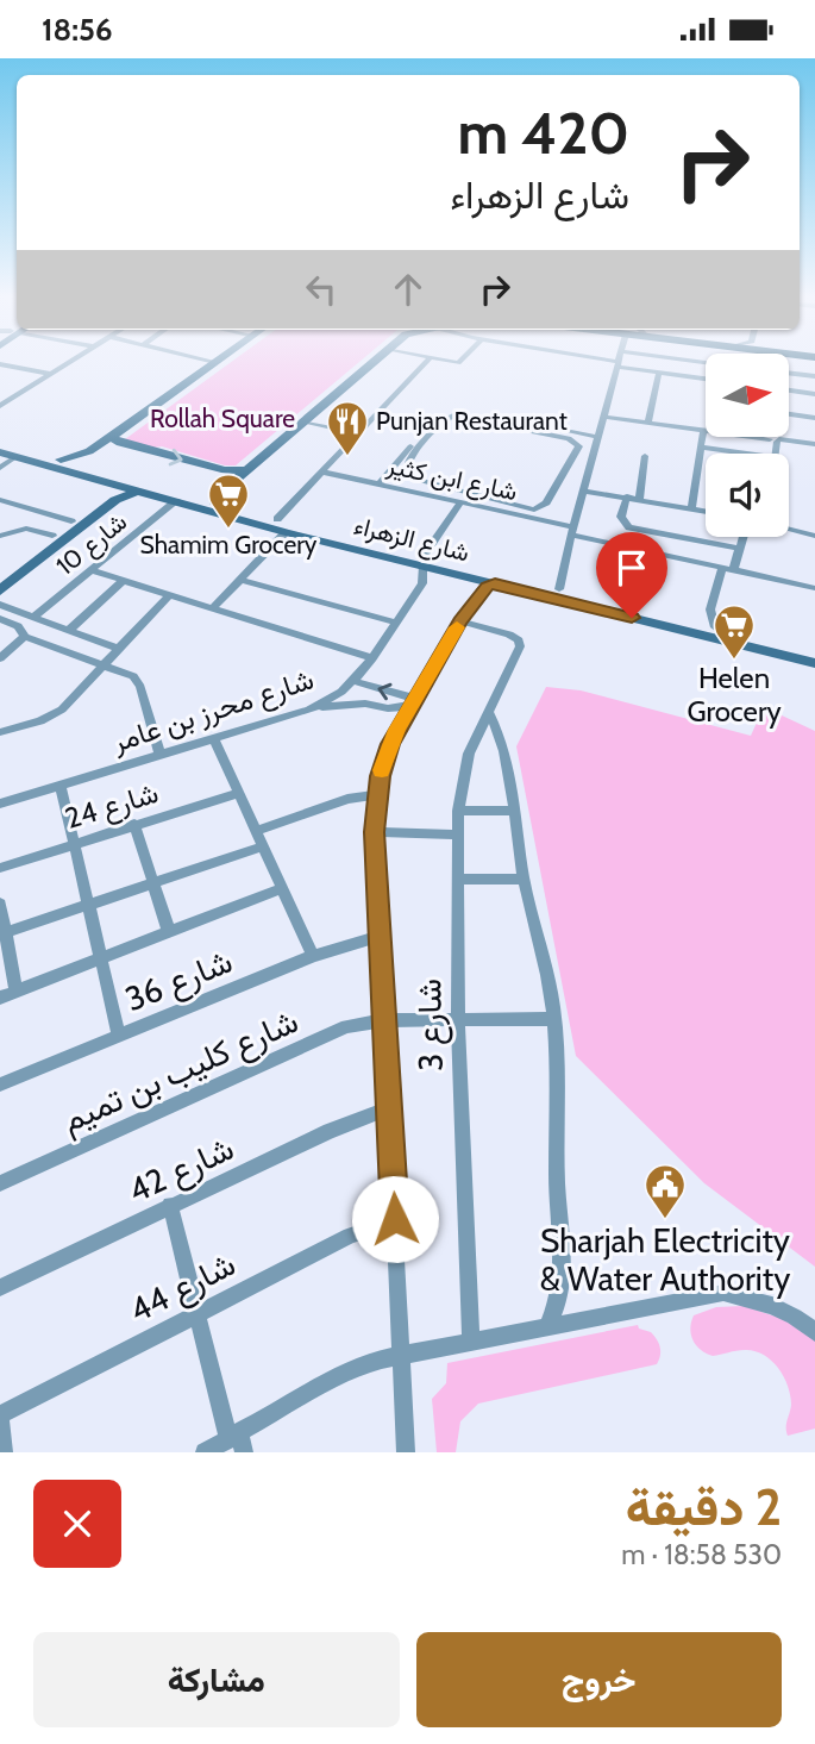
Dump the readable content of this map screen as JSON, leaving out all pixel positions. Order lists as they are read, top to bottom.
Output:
{
  "streets": {
    "main road": ["شارع الزهراء"],
    "street": [
      "شارع ابن كثير",
      "شارع 10",
      "شارع محرز بن عامر",
      "شارع 24",
      "شارع 36",
      "شارع 3",
      "شارع كليب بن تميم",
      "شارع 42",
      "شارع 44"
    ]
  },
  "crossings": [
    ["شارع ابن كثير", "شارع محرز بن عامر"],
    ["شارع الزهراء", "شارع 10"],
    ["شارع الزهراء", "شارع محرز بن عامر"],
    ["شارع 3", "شارع كليب بن تميم"]
  ],
  "parks": ["Rollah Square"],
  "places": {
    "restaurant": ["Punjan Restaurant"],
    "supermarket": ["Shamim Grocery", "Helen Grocery"],
    "public building": ["Sharjah Electricity & Water Authority"]
  },
  "north": "right",
  "page": {
    "status": "18:56",
    "turn": ["420 m", "شارع الزهراء"],
    "heading": ["2 دقيقة", "530 m · 18:58"],
    "buttons": ["خروج", "مشاركة"]
  }
}
